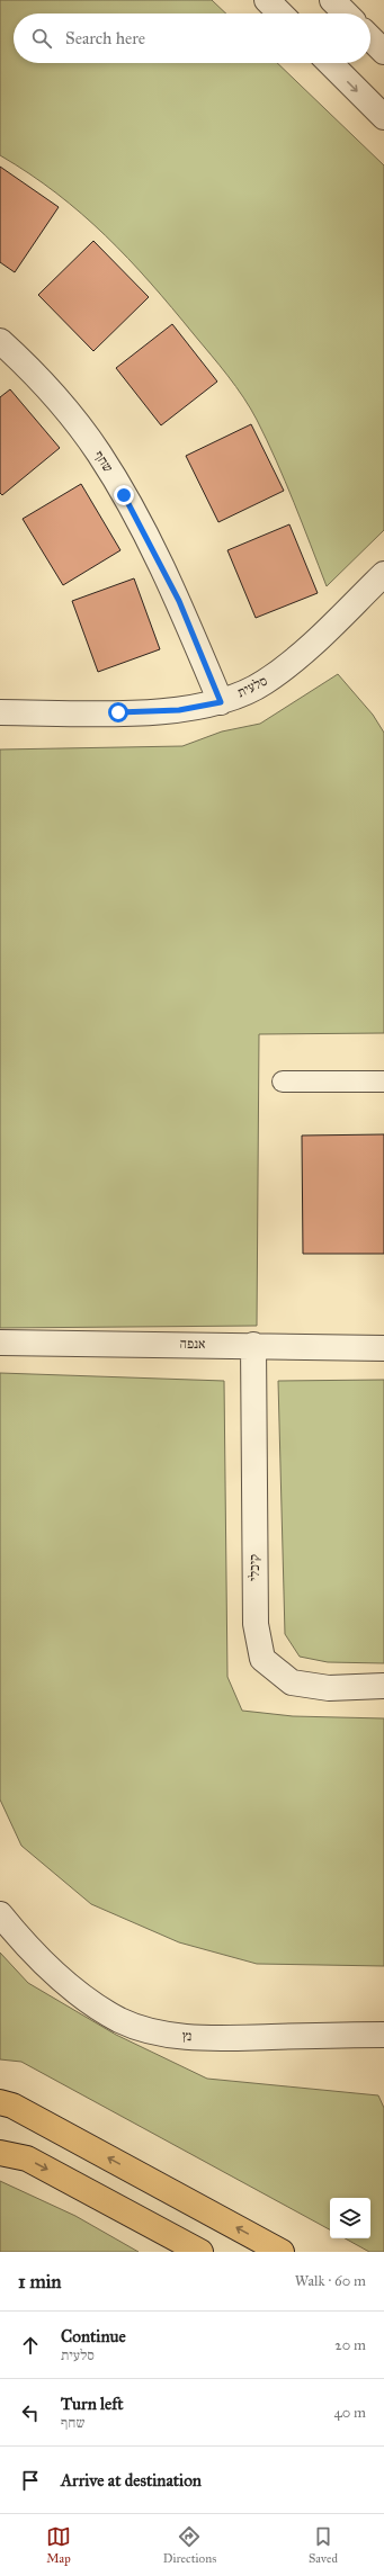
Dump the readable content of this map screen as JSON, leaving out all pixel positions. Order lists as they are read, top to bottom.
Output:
{
  "streets": {
    "street": [
      "שחף",
      "סלעית",
      "אנפה",
      "קיכלי",
      "נץ"
    ]
  },
  "crossings": [
    ["שחף", "סלעית"],
    ["אנפה", "קיכלי"]
  ],
  "page": {
    "search": "Search here",
    "heading": ["1 min", "Walk · 60 m"],
    "list": [
      ["Continue", "סלעית", "20 m"],
      ["Turn left", "שחף", "40 m"],
      "Arrive at destination"
    ],
    "nav": ["Map", "Directions", "Saved"]
  }
}
